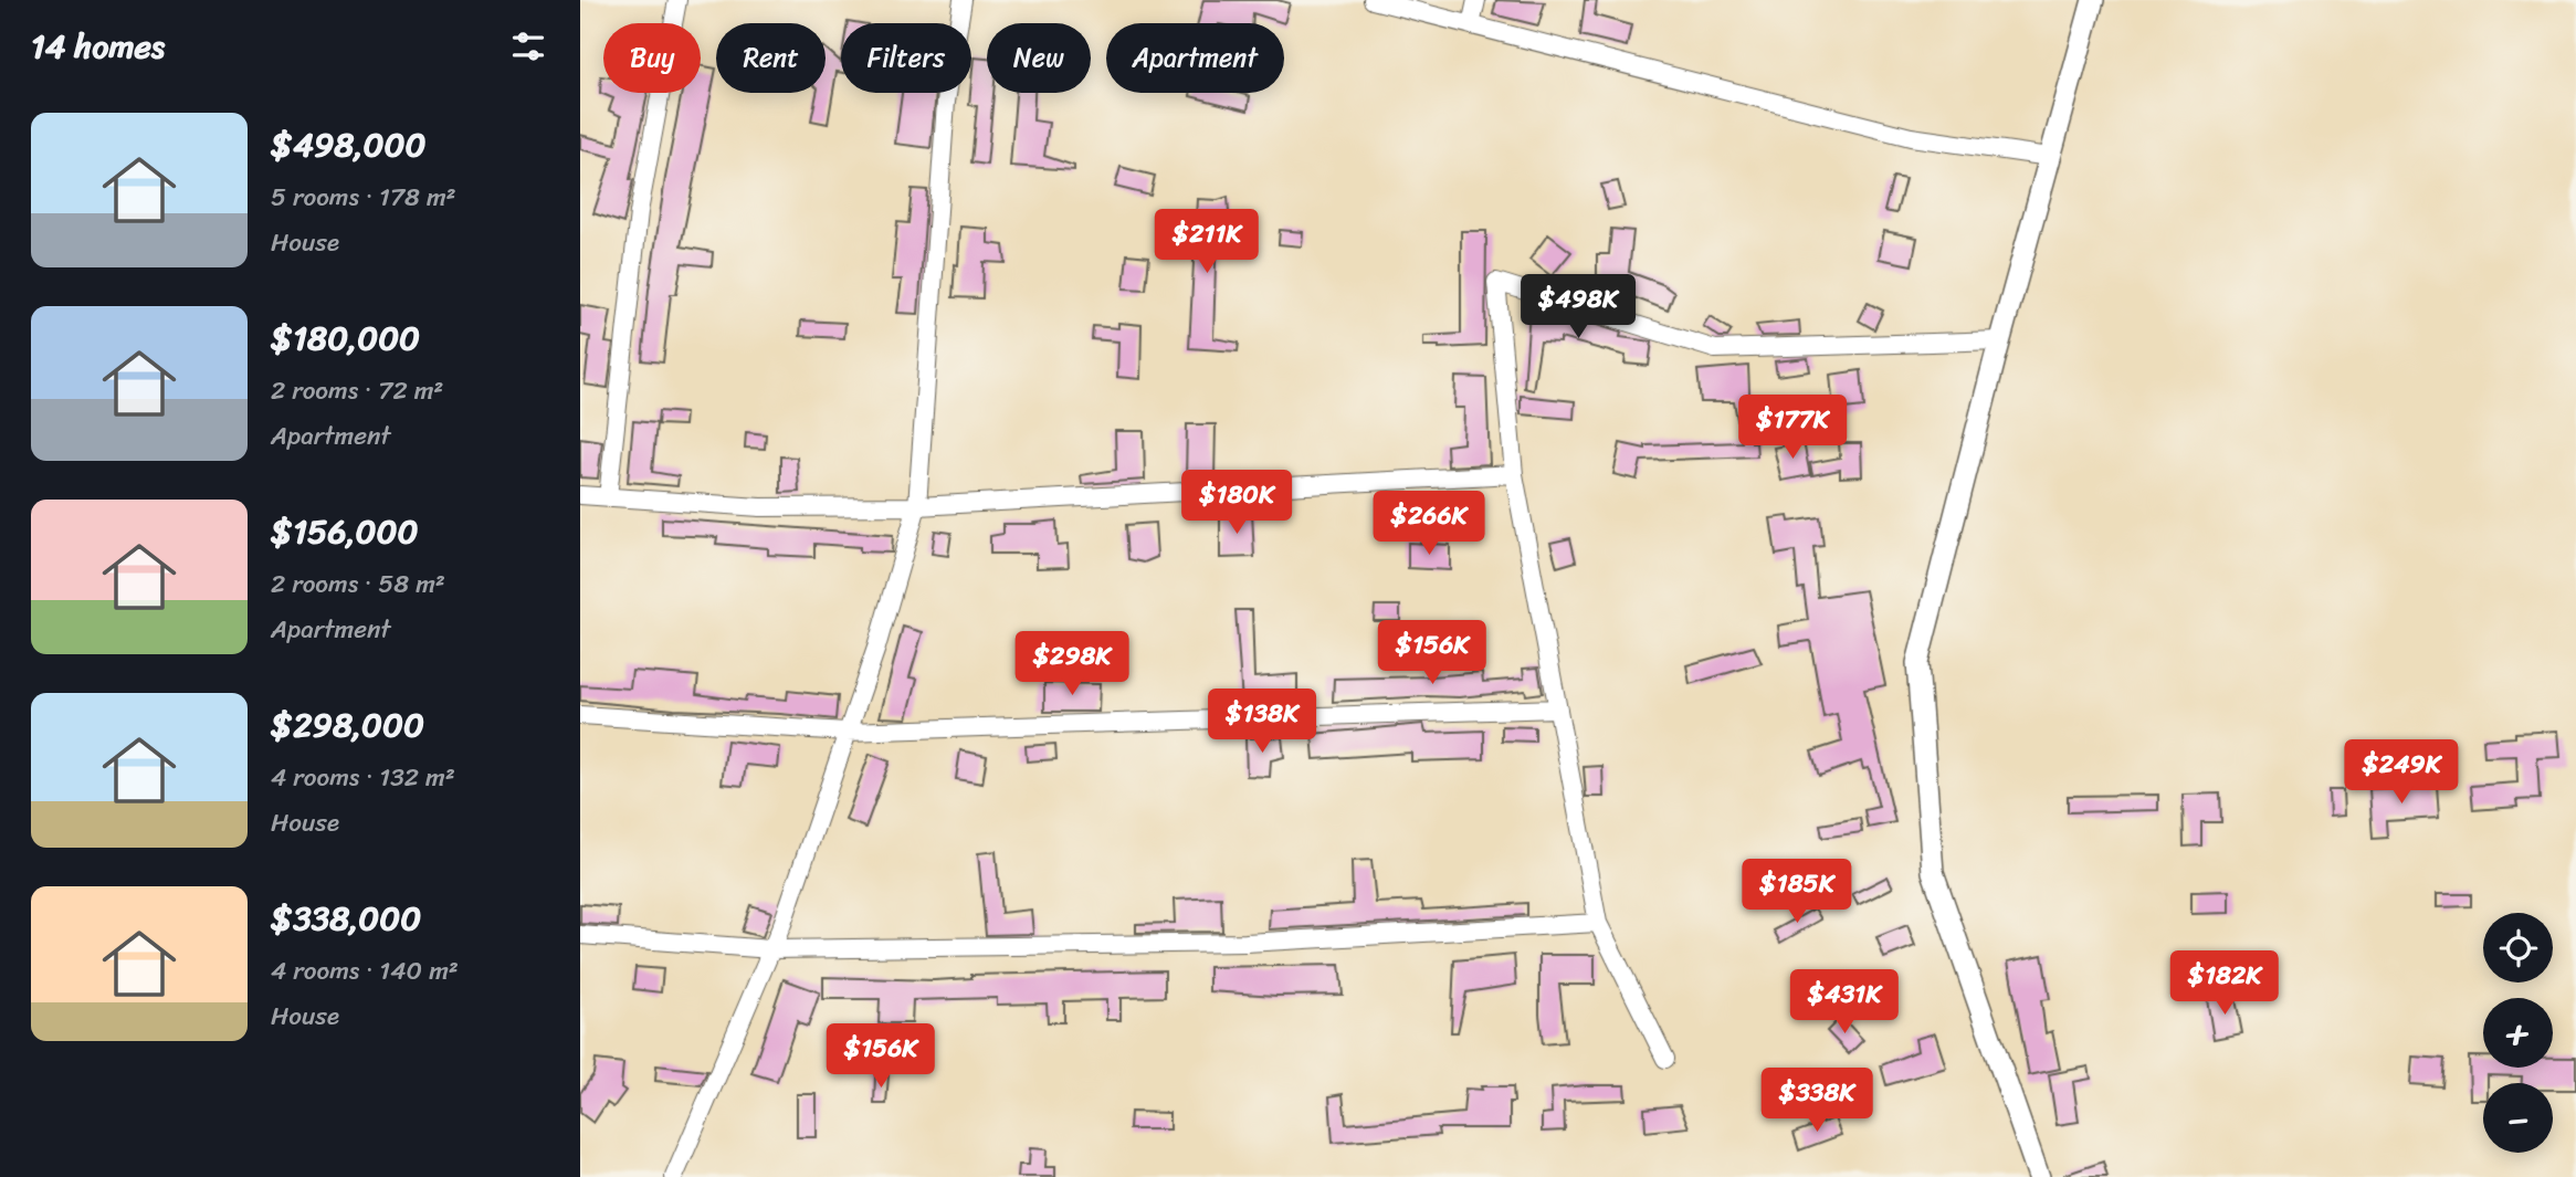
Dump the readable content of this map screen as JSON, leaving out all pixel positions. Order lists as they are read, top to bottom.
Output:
{
  "page": {
    "heading": "14 homes",
    "chip": [
      "Buy",
      "Rent",
      "Filters",
      "New",
      "Apartment"
    ],
    "list": [
      {
        "name": "$498,000",
        "note": "5 rooms · 178 m² · House"
      },
      {
        "name": "$180,000",
        "note": "2 rooms · 72 m² · Apartment"
      },
      {
        "name": "$156,000",
        "note": "2 rooms · 58 m² · Apartment"
      },
      {
        "name": "$298,000",
        "note": "4 rooms · 132 m² · House"
      },
      {
        "name": "$338,000",
        "note": "4 rooms · 140 m² · House"
      }
    ],
    "price": [
      "$211K",
      "$498K",
      "$177K",
      "$180K",
      "$266K",
      "$156K",
      "$298K",
      "$138K",
      "$249K",
      "$185K",
      "$182K",
      "$431K",
      "$156K",
      "$338K"
    ],
    "map_buttons": ["+", "−"]
  }
}
